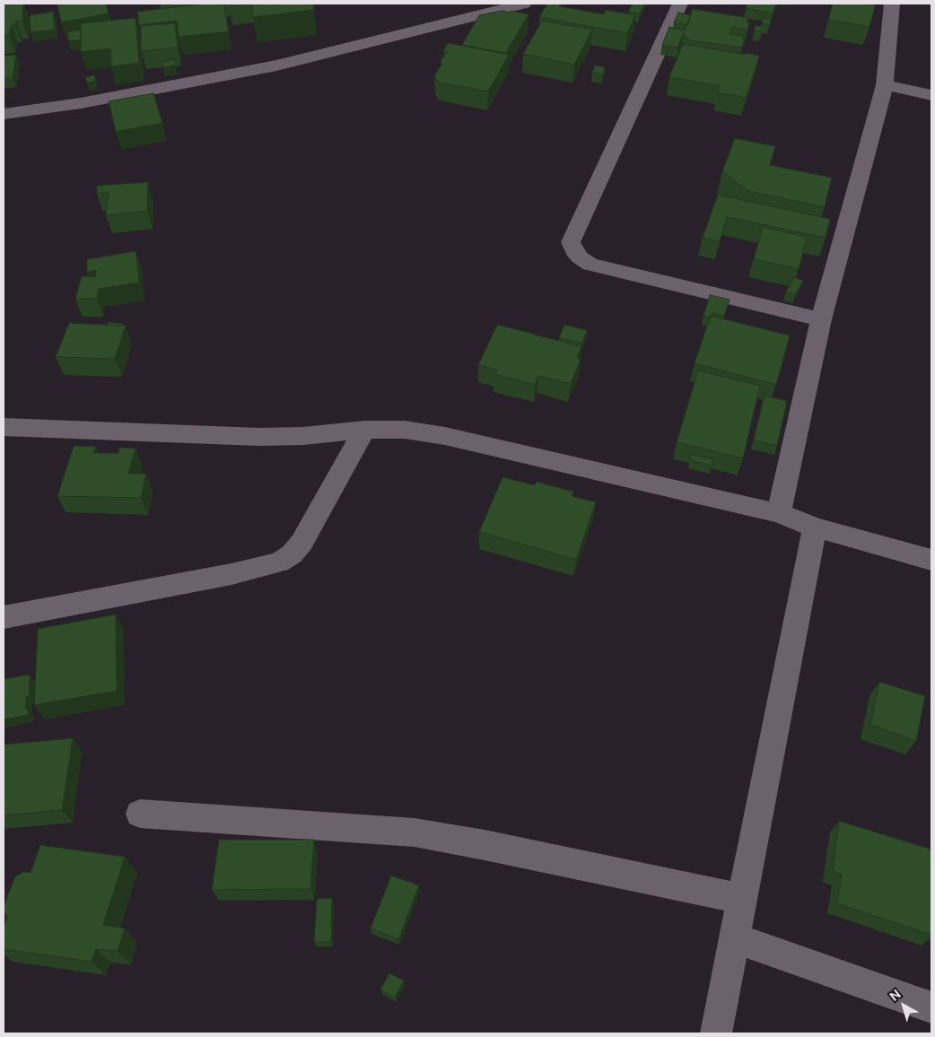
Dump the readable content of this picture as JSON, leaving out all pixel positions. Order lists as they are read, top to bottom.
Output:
{
  "north": "top left"
}
